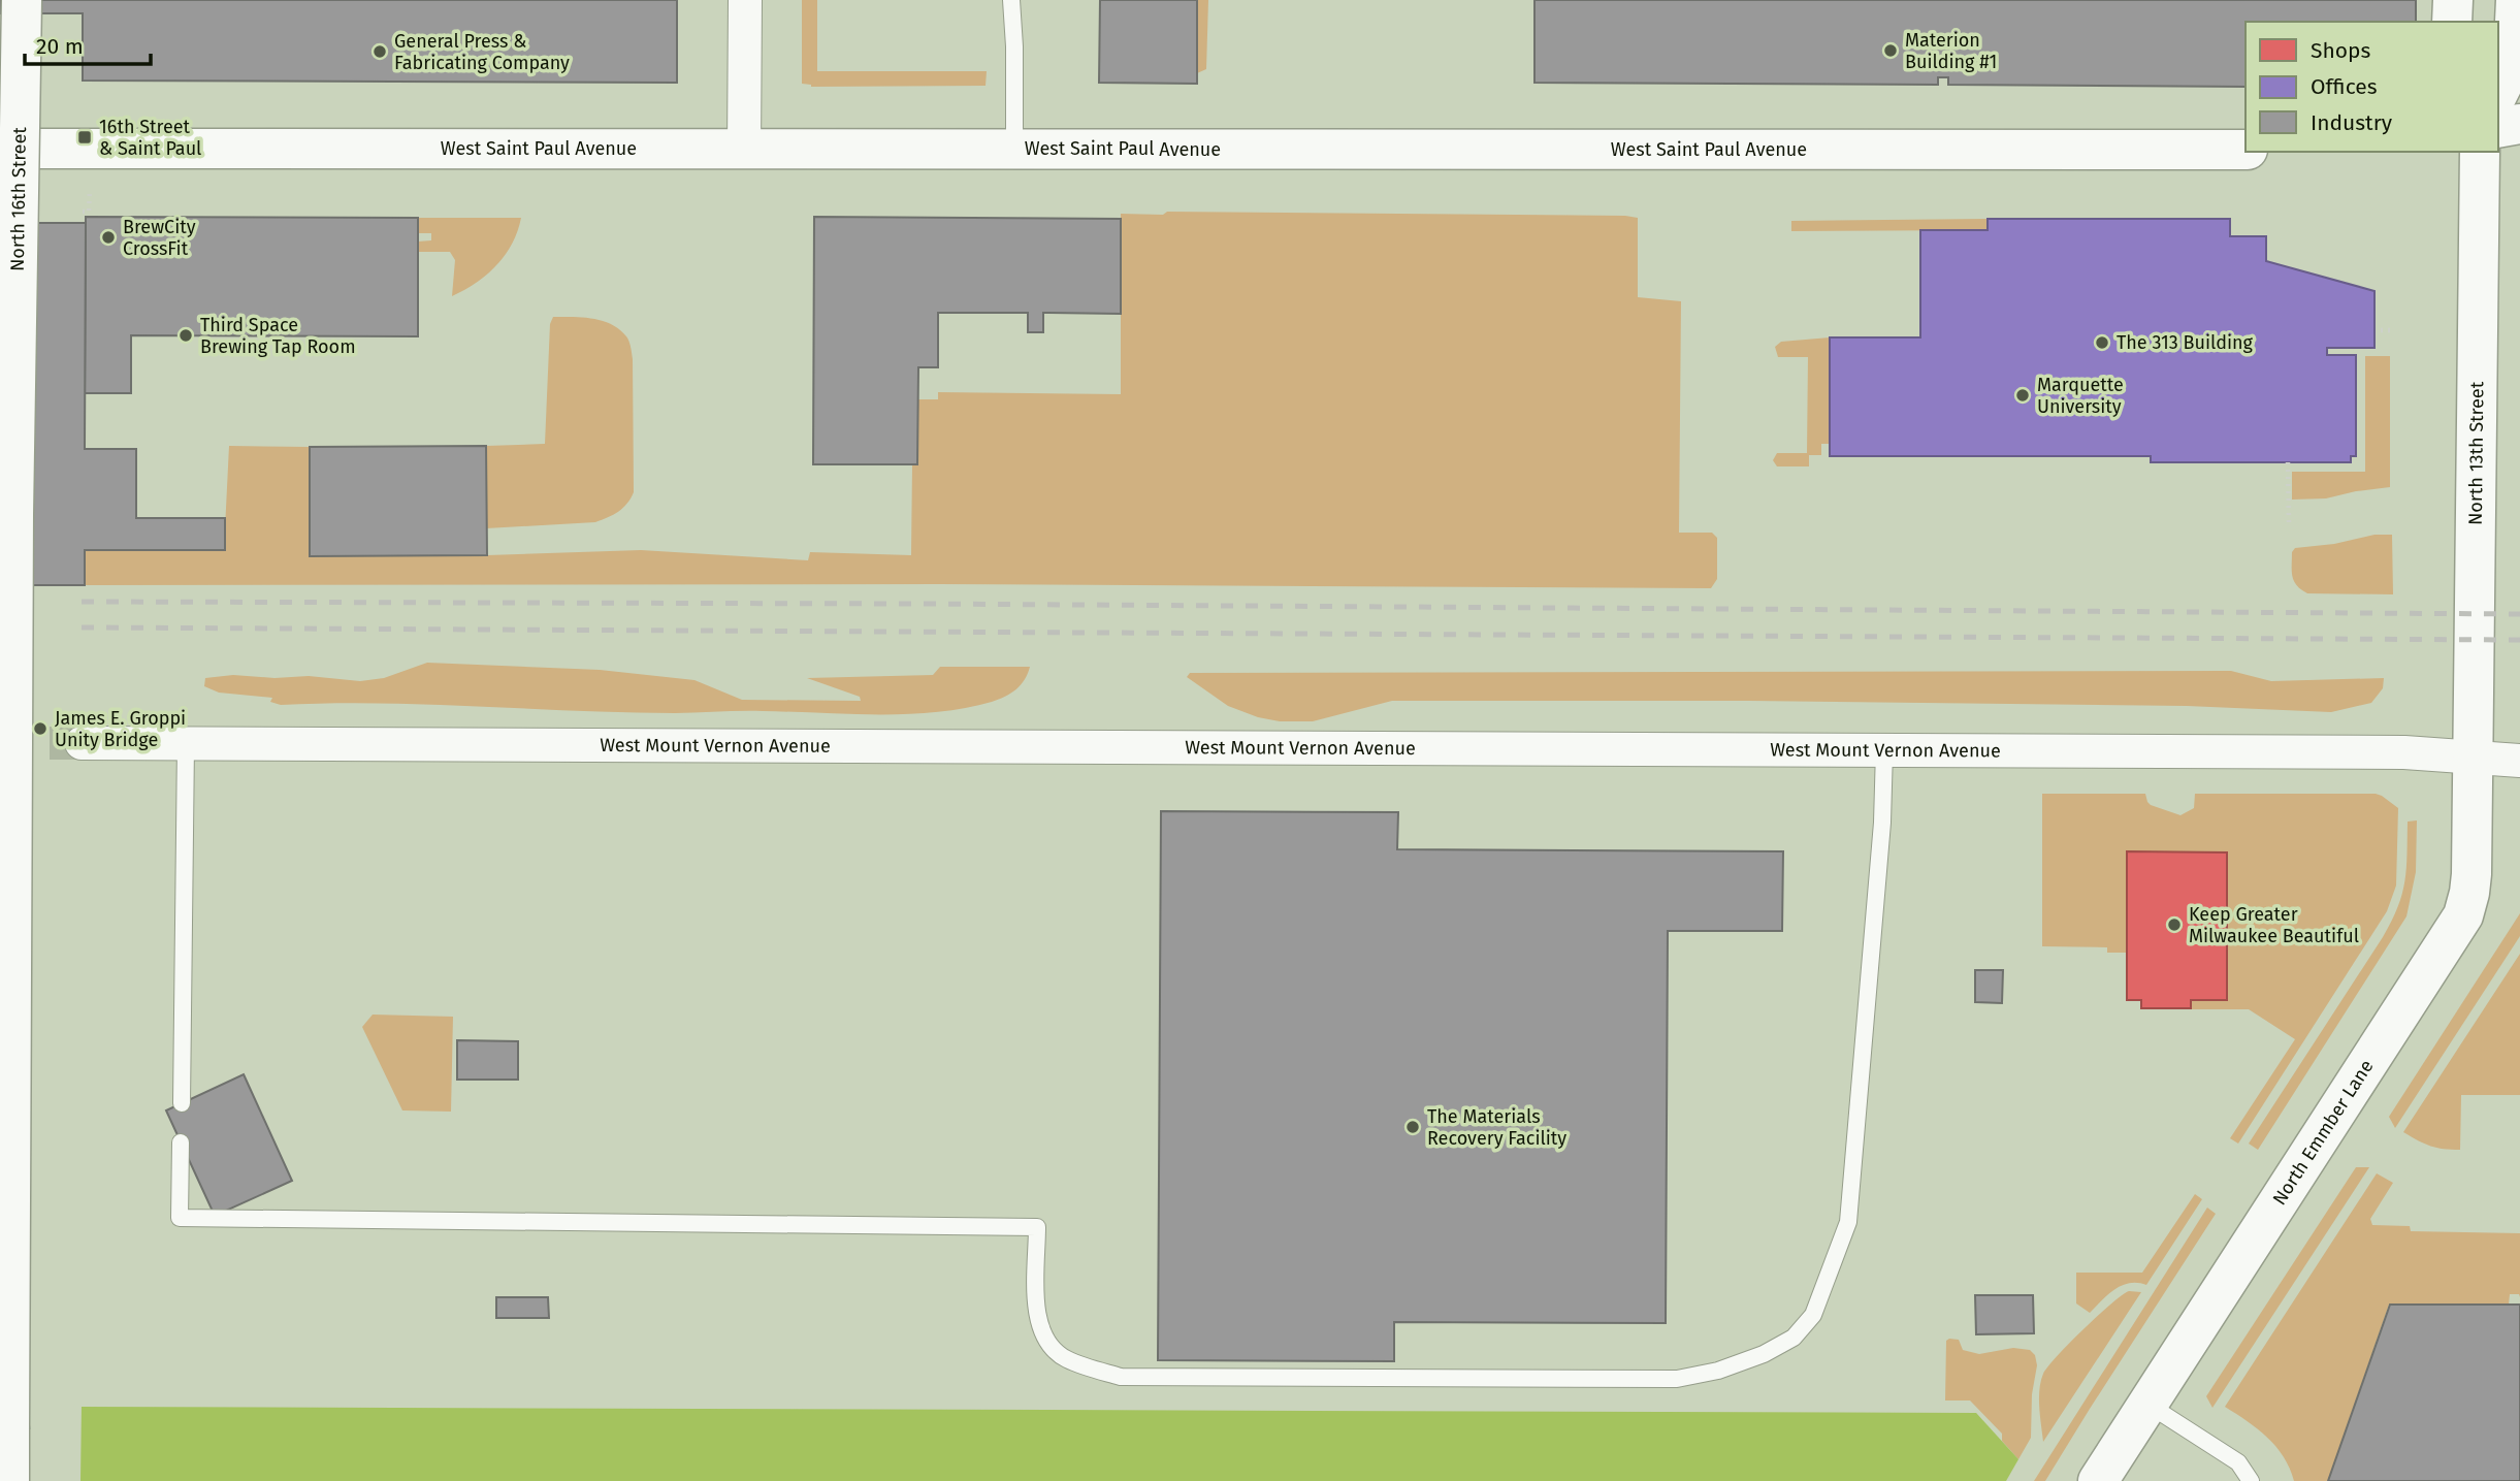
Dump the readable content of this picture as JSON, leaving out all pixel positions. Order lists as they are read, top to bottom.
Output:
{
  "streets": {
    "street": [
      "West Saint Paul Avenue",
      "North 16th Street",
      "North 13th Street",
      "West Mount Vernon Avenue",
      "North Emmber Lane"
    ]
  },
  "crossings": [
    ["North 13th Street", "West Mount Vernon Avenue"],
    ["North 13th Street", "North Emmber Lane"],
    ["West Mount Vernon Avenue", "North Emmber Lane"]
  ],
  "places": {
    "other": [
      "Materion Building #1",
      "General Press & Fabricating Company",
      "BrewCity CrossFit",
      "Third Space Brewing Tap Room",
      "The 313 Building",
      "Marquette University",
      "James E. Groppi Unity Bridge",
      "Keep Greater Milwaukee Beautiful",
      "The Materials Recovery Facility"
    ],
    "transit": ["16th Street & Saint Paul"]
  },
  "legend": ["Shops", "Offices", "Industry"],
  "scale_bar": "20 m"
}
